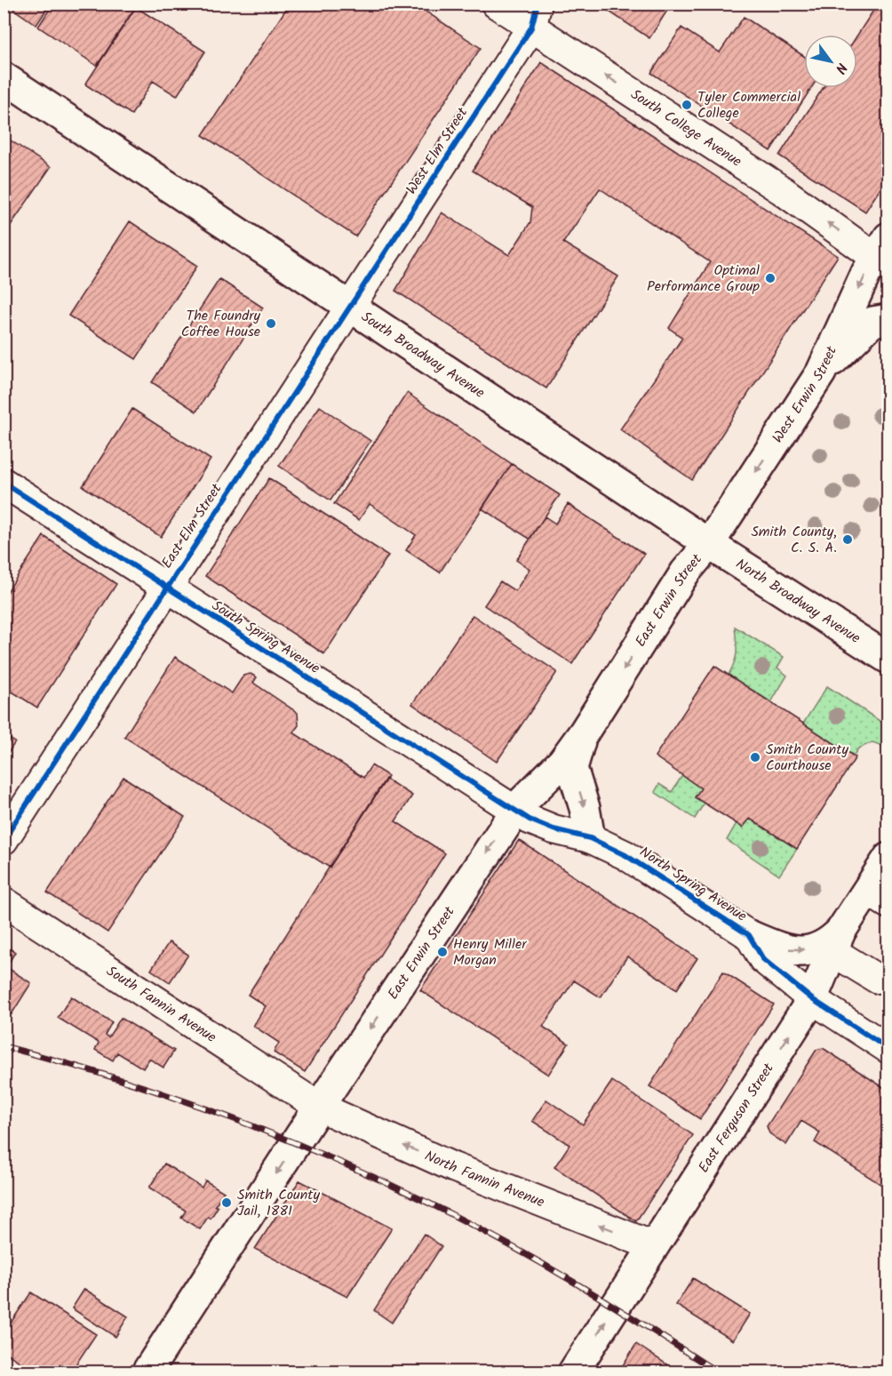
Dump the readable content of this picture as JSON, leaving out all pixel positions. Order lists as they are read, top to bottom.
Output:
{
  "streets": {
    "main road": [
      "South Broadway Avenue",
      "West Erwin Street",
      "East Erwin Street",
      "North Broadway Avenue",
      "East Ferguson Street"
    ],
    "street": [
      "South College Avenue",
      "West Elm Street",
      "East Elm Street",
      "South Spring Avenue",
      "North Spring Avenue",
      "South Fannin Avenue",
      "North Fannin Avenue"
    ]
  },
  "crossings": [
    ["South College Avenue", "West Elm Street"],
    ["South College Avenue", "West Erwin Street"],
    ["West Elm Street", "South Broadway Avenue"],
    ["West Elm Street", "East Elm Street"],
    ["South Broadway Avenue", "West Erwin Street"],
    ["South Broadway Avenue", "East Elm Street"],
    ["South Broadway Avenue", "East Erwin Street"],
    ["South Broadway Avenue", "North Broadway Avenue"],
    ["West Erwin Street", "East Erwin Street"],
    ["West Erwin Street", "North Broadway Avenue"],
    ["East Elm Street", "South Spring Avenue"],
    ["East Erwin Street", "North Broadway Avenue"],
    ["East Erwin Street", "South Spring Avenue"],
    ["East Erwin Street", "North Spring Avenue"],
    ["East Erwin Street", "South Fannin Avenue"],
    ["East Erwin Street", "North Fannin Avenue"],
    ["South Spring Avenue", "North Spring Avenue"],
    ["North Spring Avenue", "East Ferguson Street"],
    ["South Fannin Avenue", "North Fannin Avenue"],
    ["East Ferguson Street", "North Fannin Avenue"]
  ],
  "one_way": [
    "South College Avenue",
    "West Erwin Street",
    "East Erwin Street",
    "East Ferguson Street",
    "North Fannin Avenue"
  ],
  "places": [
    "Tyler Commercial College",
    "Optimal Performance Group",
    "The Foundry Coffee House",
    "Smith County, C. S. A.",
    "Smith County Courthouse",
    "Henry Miller Morgan",
    "Smith County Jail, 1881"
  ],
  "north": "bottom right"
}
